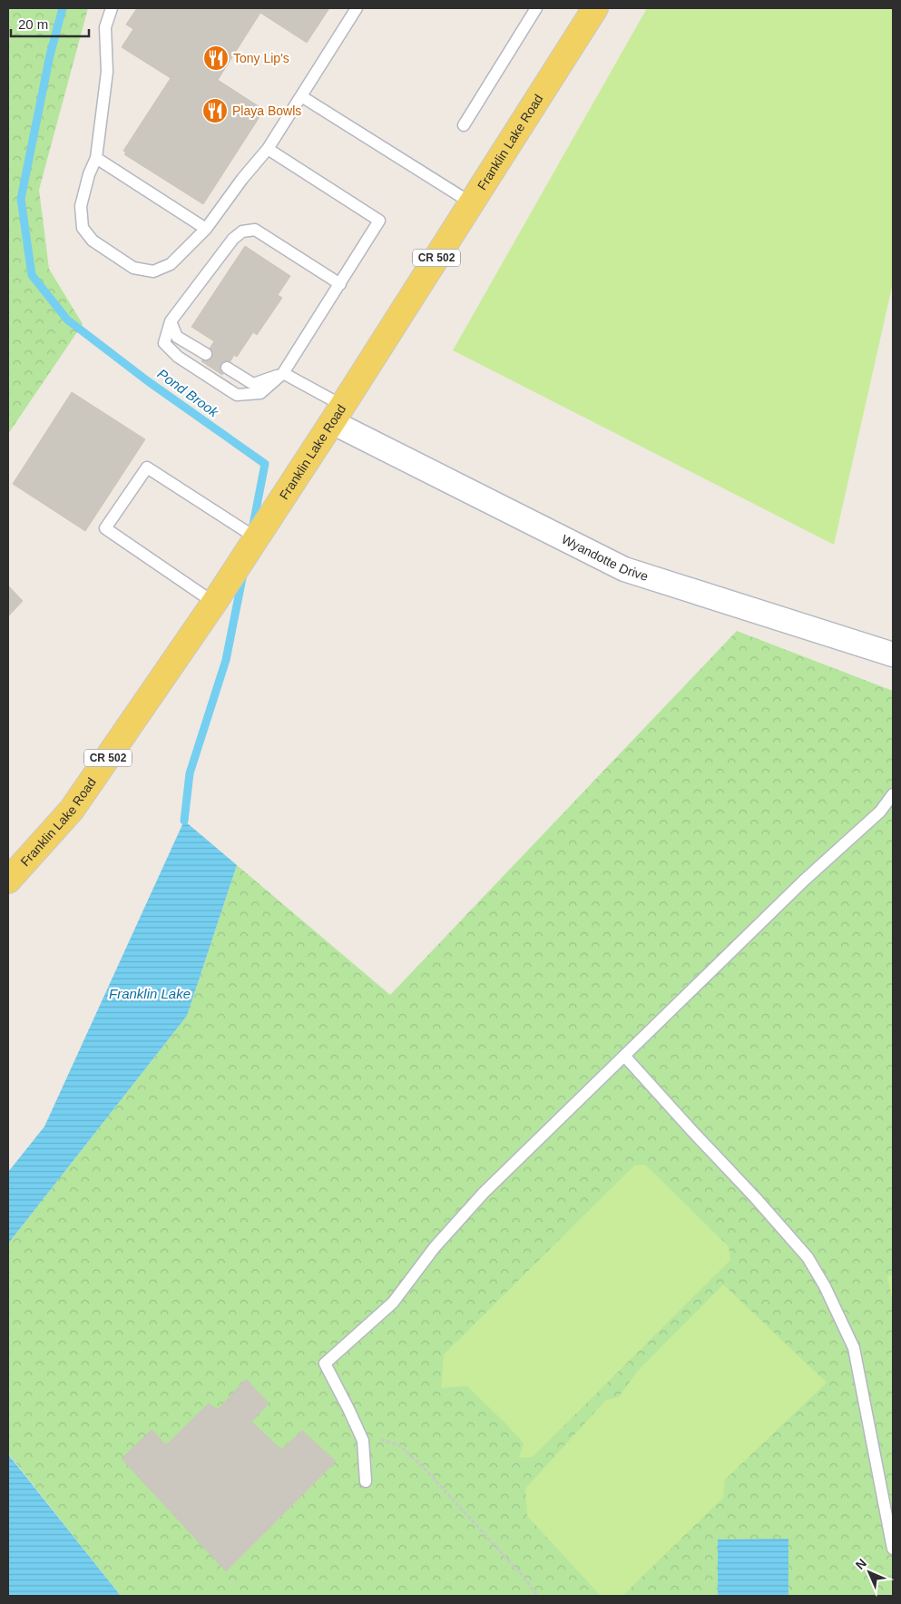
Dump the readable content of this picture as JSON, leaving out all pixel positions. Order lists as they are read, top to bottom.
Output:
{
  "streets": {
    "main road": ["Franklin Lake Road", "CR 502"],
    "street": ["Wyandotte Drive"]
  },
  "crossings": [
    ["Franklin Lake Road", "Wyandotte Drive"]
  ],
  "water": ["Pond Brook", "Franklin Lake"],
  "places": {
    "restaurant": ["Tony Lip's", "Playa Bowls"]
  },
  "scale_bar": "20 m",
  "north": "top left"
}
